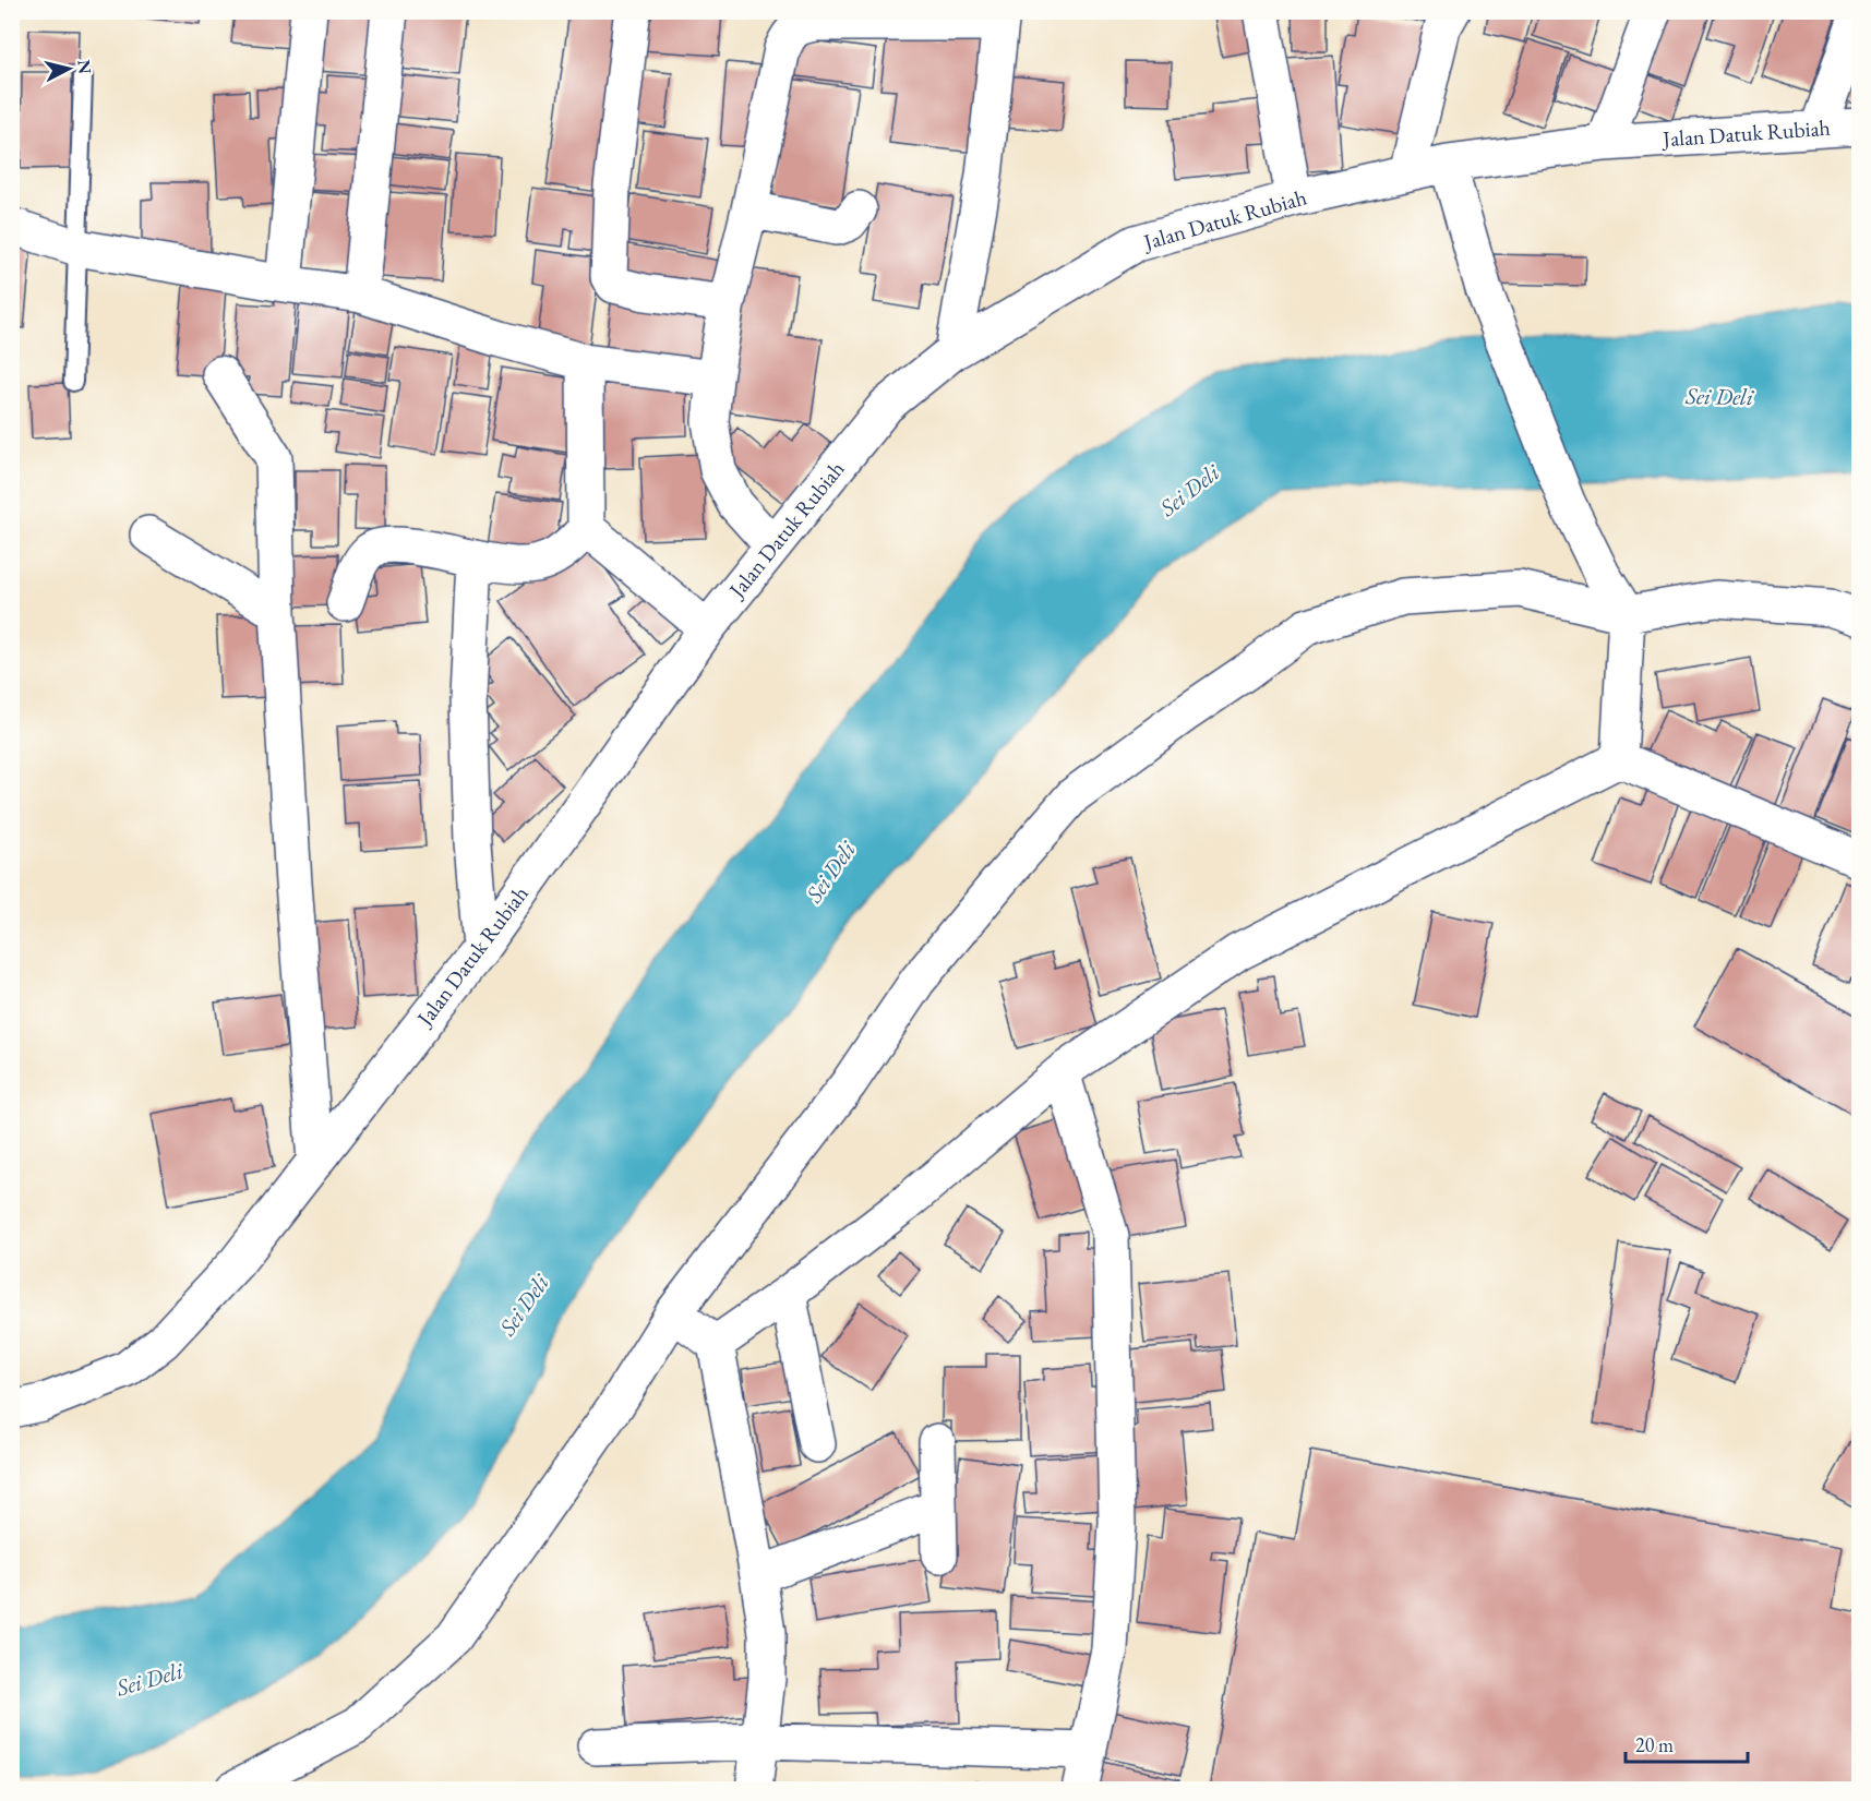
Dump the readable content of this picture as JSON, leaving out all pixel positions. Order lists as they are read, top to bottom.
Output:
{
  "streets": {
    "street": ["Jalan Datuk Rubiah"]
  },
  "water": ["Sei Deli"],
  "scale_bar": "20 m",
  "north": "right"
}
